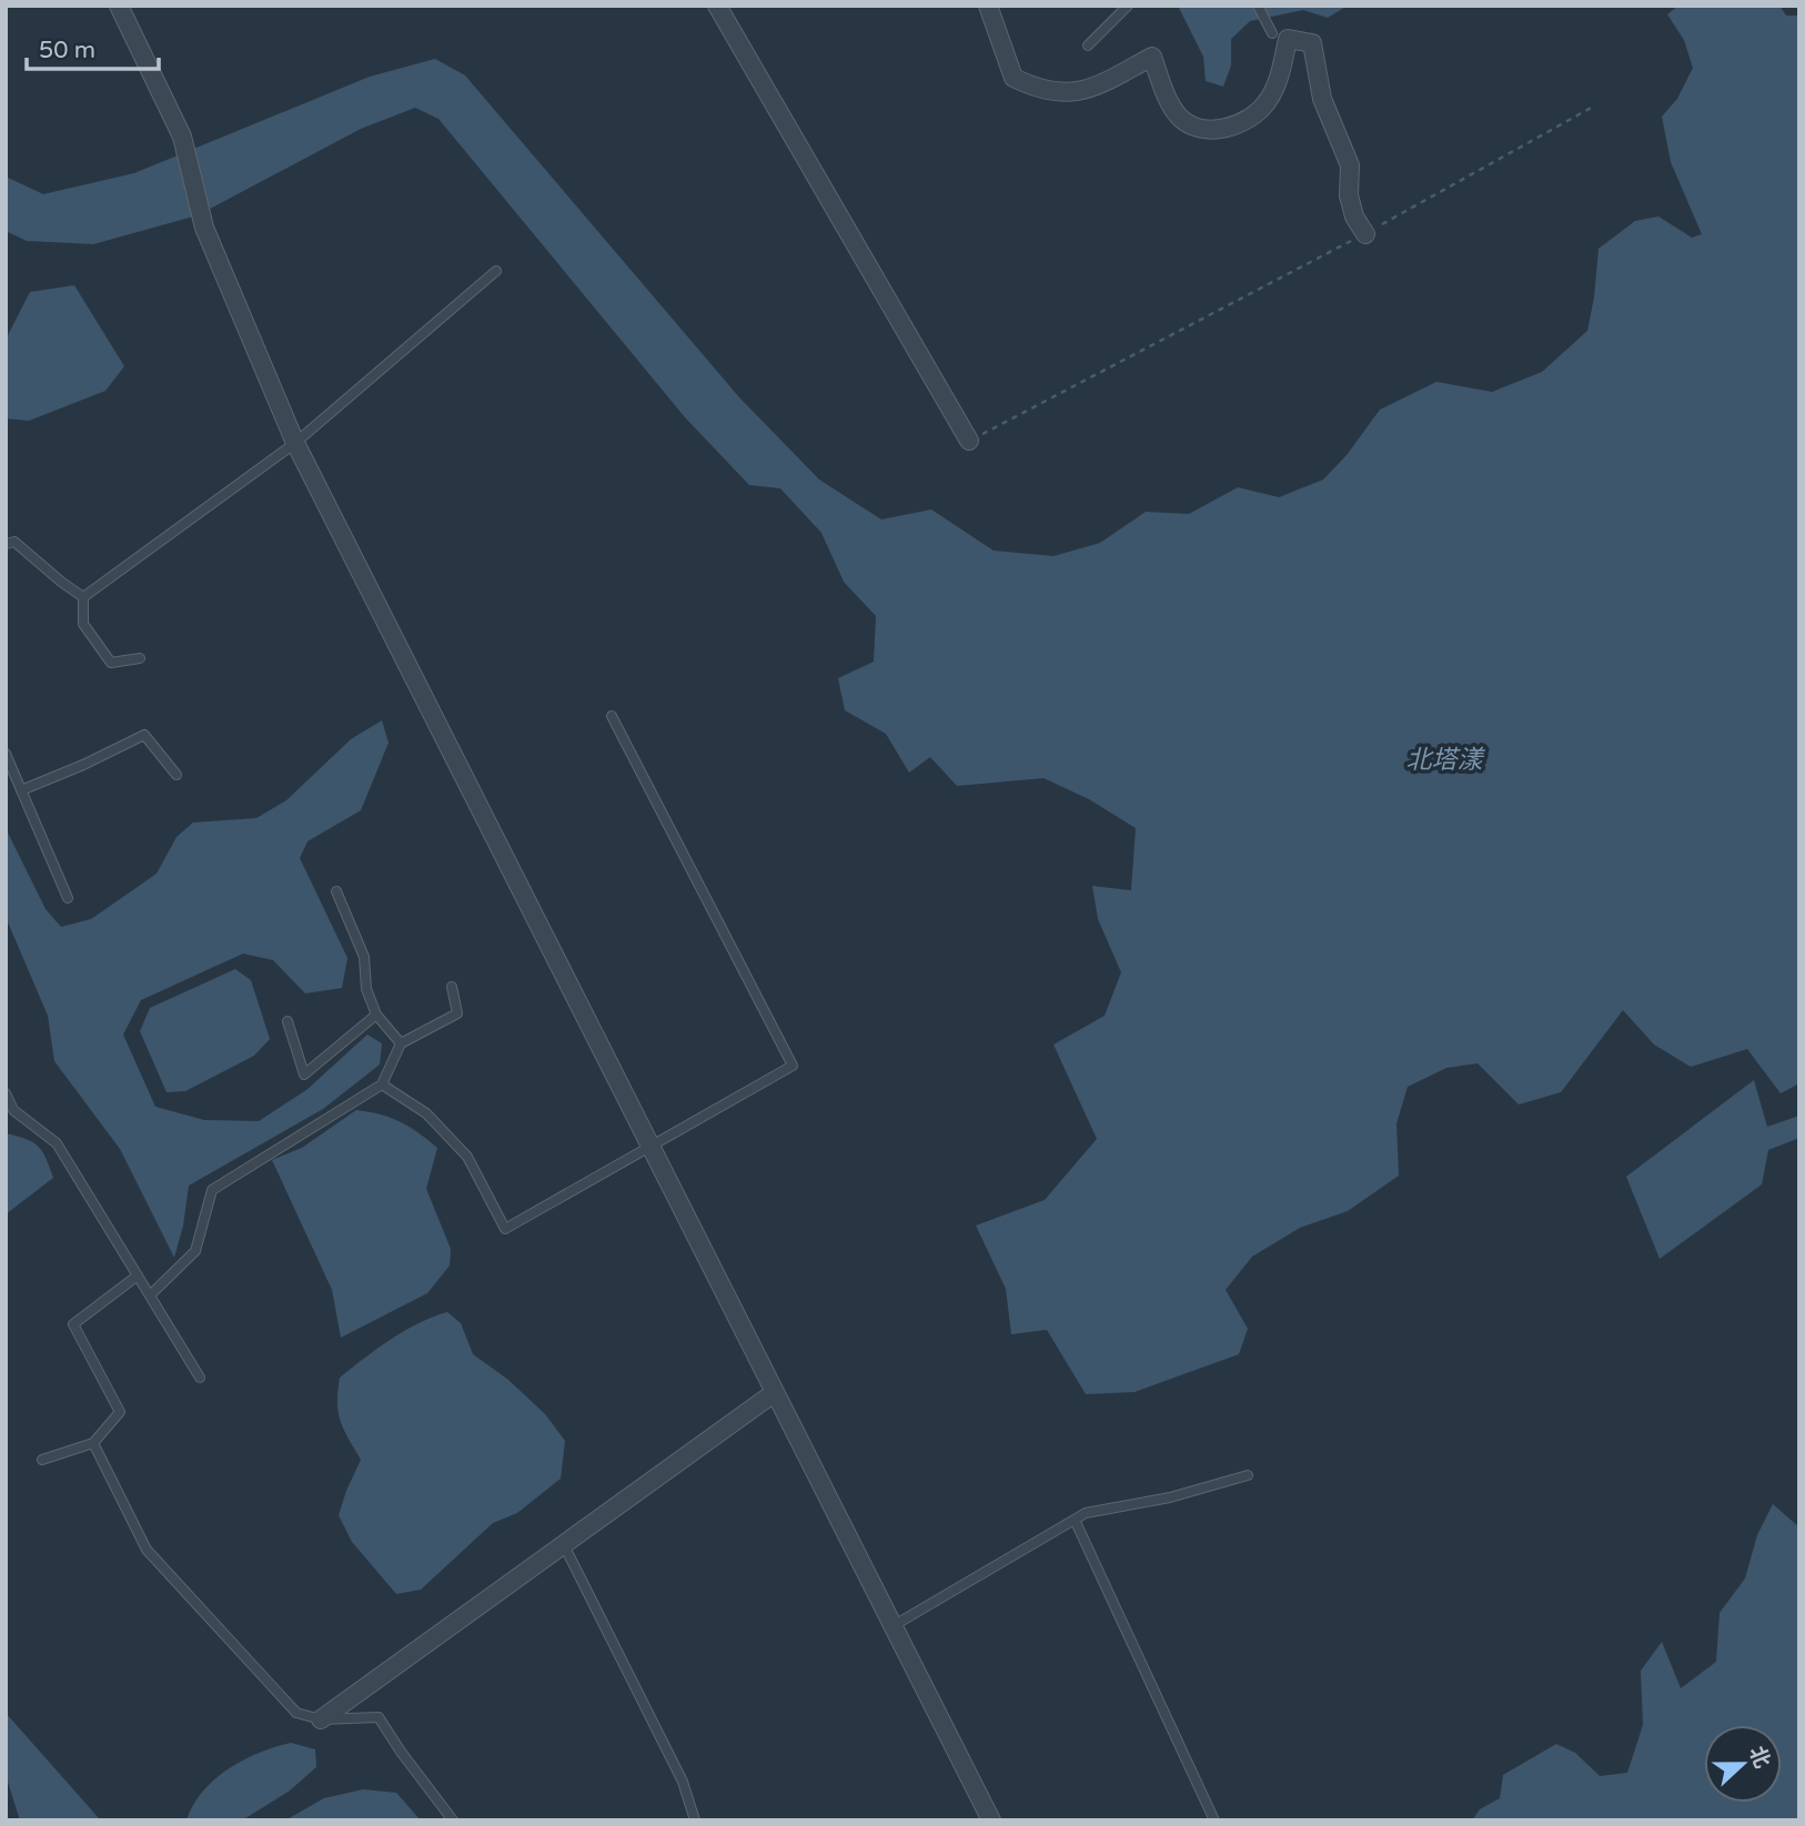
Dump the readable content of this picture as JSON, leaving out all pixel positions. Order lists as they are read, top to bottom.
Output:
{
  "water": ["北塔漾"],
  "scale_bar": "50 m",
  "north": "right"
}
